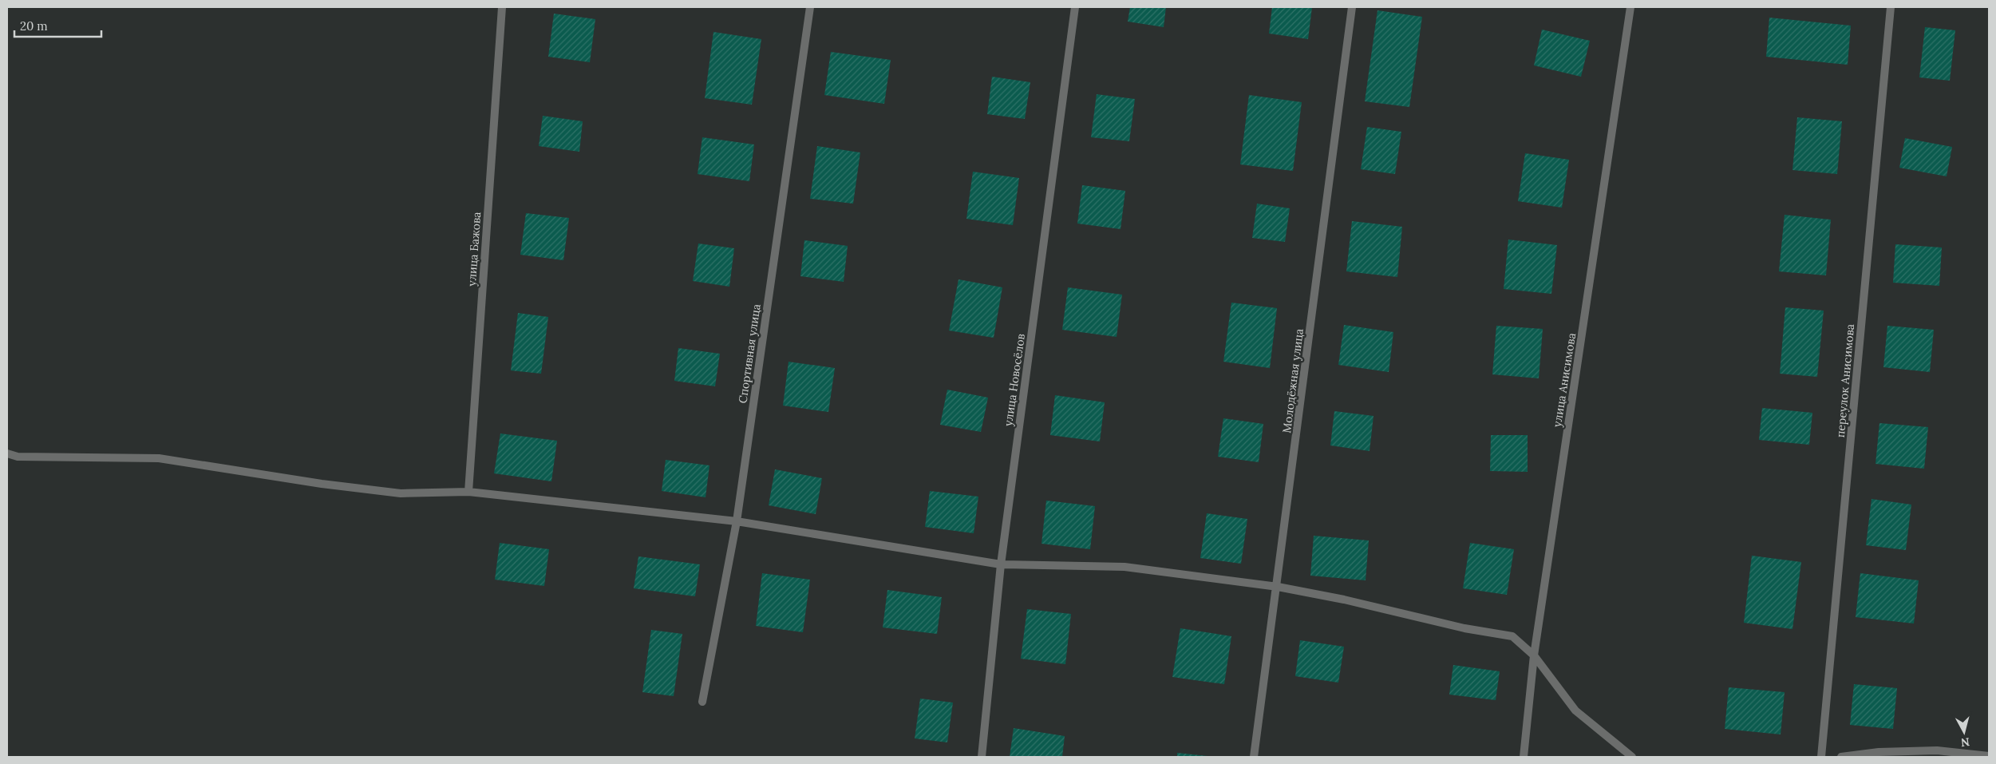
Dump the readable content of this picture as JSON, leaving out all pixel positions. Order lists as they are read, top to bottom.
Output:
{
  "streets": {
    "street": [
      "улица Бажова",
      "Спортивная улица",
      "улица Новосёлов",
      "улица Анисимова",
      "Молодёжная улица",
      "переулок Анисимова"
    ]
  },
  "scale_bar": "20 m",
  "north": "bottom"
}
